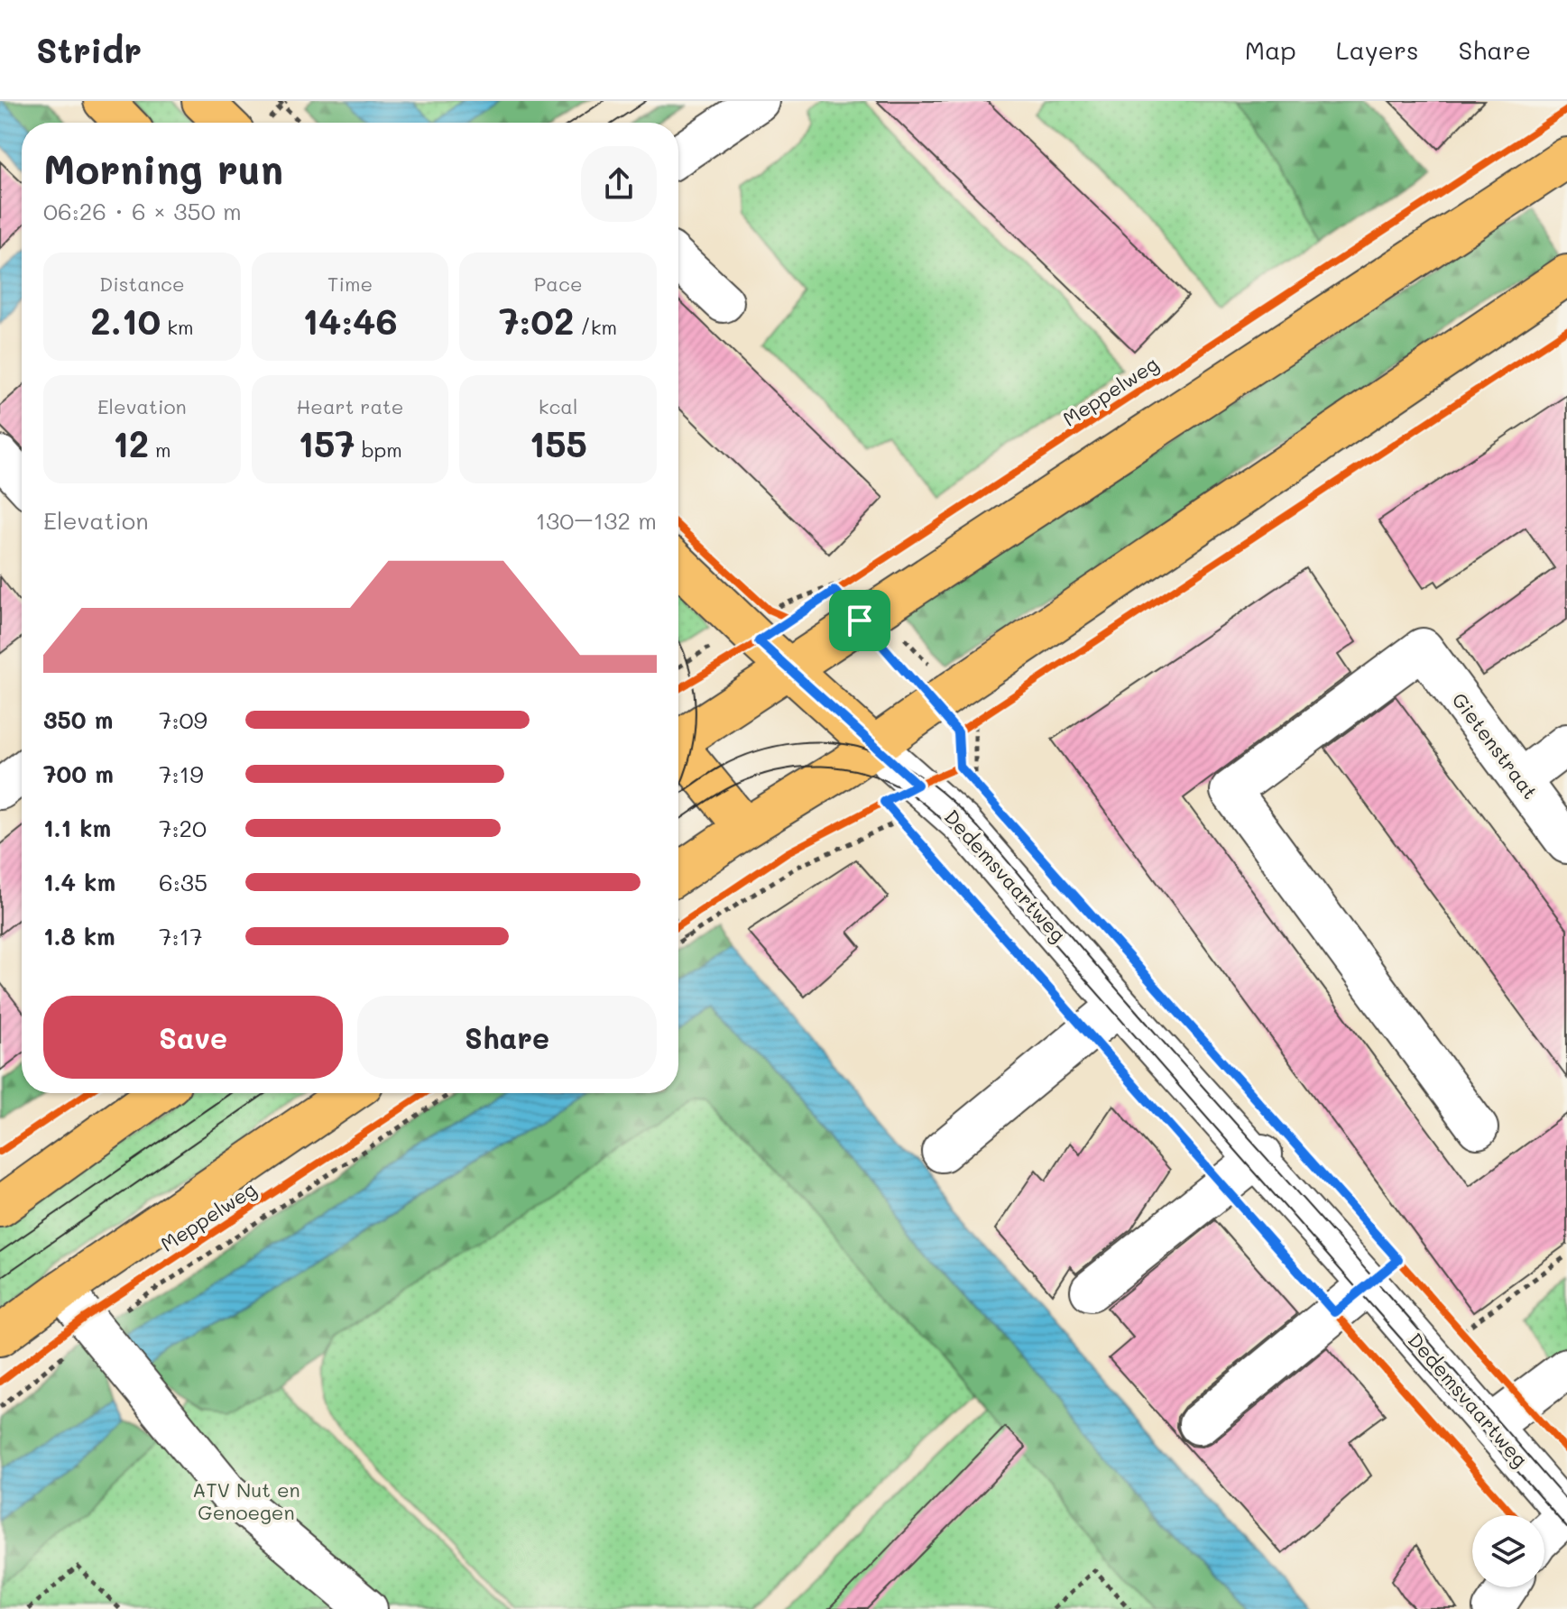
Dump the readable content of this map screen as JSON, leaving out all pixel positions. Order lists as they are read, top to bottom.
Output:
{
  "streets": {
    "main road": ["Meppelweg", "Dedemsvaartweg"],
    "street": ["Gietenstraat"]
  },
  "parks": ["ATV Nut en Genoegen"],
  "page": {
    "header": "Stridr",
    "nav": ["Map", "Layers", "Share"],
    "heading": ["Morning run", "06:26 · 6 × 350 m"],
    "stats": [
      ["Distance", "2.10 km"],
      ["Time", "14:46"],
      ["Pace", "7:02 /km"],
      ["Elevation", "12 m"],
      ["Heart rate", "157 bpm"],
      ["kcal", "155"]
    ],
    "chart": ["Elevation", "130–132 m"],
    "list": [
      {
        "name": "350 m",
        "note": "7:09"
      },
      {
        "name": "700 m",
        "note": "7:19"
      },
      {
        "name": "1.1 km",
        "note": "7:20"
      },
      {
        "name": "1.4 km",
        "note": "6:35"
      },
      {
        "name": "1.8 km",
        "note": "7:17"
      }
    ],
    "buttons": ["Save", "Share"]
  }
}
